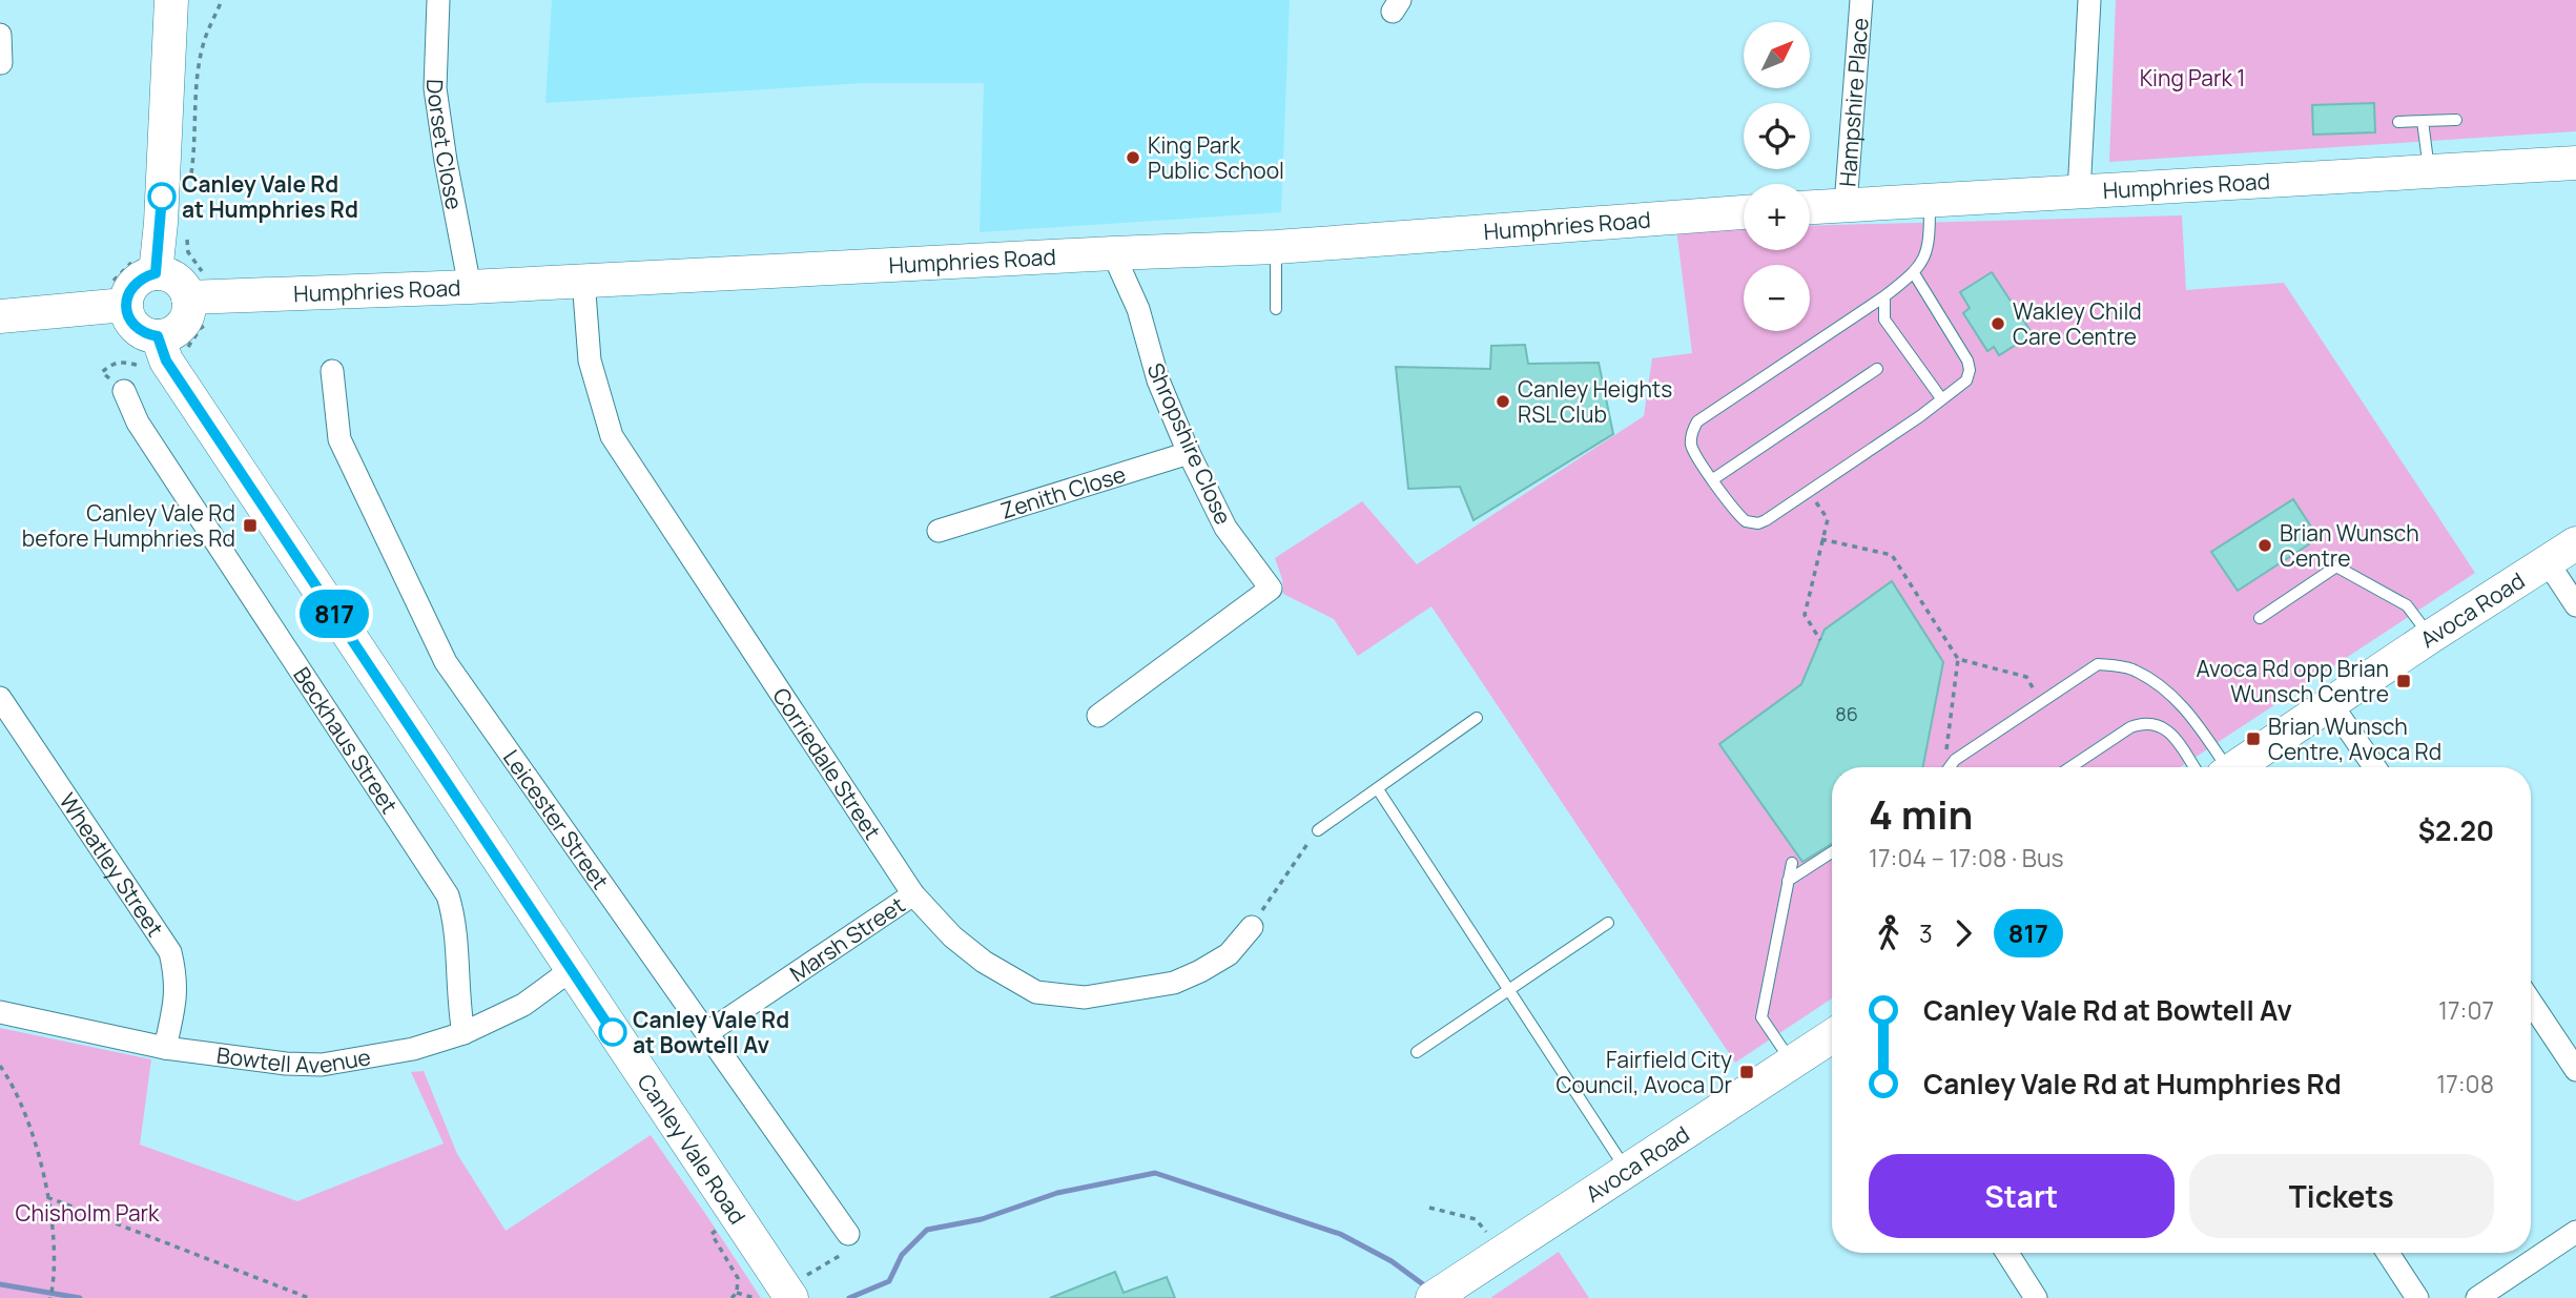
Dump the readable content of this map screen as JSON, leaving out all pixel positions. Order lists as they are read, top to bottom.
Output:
{
  "streets": {
    "main road": ["Humphries Road", "Avoca Road", "Canley Vale Road"],
    "street": [
      "Hampshire Place",
      "Dorset Close",
      "Shropshire Close",
      "Zenith Close",
      "Beckhaus Street",
      "Corriedale Street",
      "Leicester Street",
      "Wheatley Street",
      "Marsh Street",
      "Bowtell Avenue"
    ]
  },
  "crossings": [
    ["Hampshire Place", "Humphries Road"],
    ["Dorset Close", "Humphries Road"],
    ["Humphries Road", "Shropshire Close"],
    ["Humphries Road", "Corriedale Street"],
    ["Shropshire Close", "Zenith Close"],
    ["Beckhaus Street", "Bowtell Avenue"],
    ["Corriedale Street", "Marsh Street"],
    ["Leicester Street", "Marsh Street"],
    ["Wheatley Street", "Bowtell Avenue"],
    ["Bowtell Avenue", "Canley Vale Road"]
  ],
  "parks": ["King Park 1", "Chisholm Park"],
  "places": {
    "other": [
      "King Park Public School",
      "Canley Vale Rd at Humphries Rd",
      "Wakley Child Care Centre",
      "Canley Heights RSL Club",
      "Brian Wunsch Centre",
      "Canley Vale Rd at Bowtell Av"
    ],
    "transit": [
      "Canley Vale Rd before Humphries Rd",
      "Avoca Rd opp Brian Wunsch Centre",
      "Brian Wunsch Centre, Avoca Rd",
      "Fairfield City Council, Avoca Dr"
    ]
  },
  "lines": ["bus line 817"],
  "house_numbers": ["86"],
  "north": "top right",
  "page": {
    "on_map": "817",
    "map_buttons": ["+", "−"],
    "heading": ["4 min", "17:04 – 17:08 · Bus", "$2.20"],
    "legs": ["3", "817"],
    "list": [
      {
        "name": "Canley Vale Rd at Bowtell Av",
        "value": "17:07"
      },
      {
        "name": "Canley Vale Rd at Humphries Rd",
        "value": "17:08"
      }
    ],
    "buttons": ["Start", "Tickets"]
  }
}
